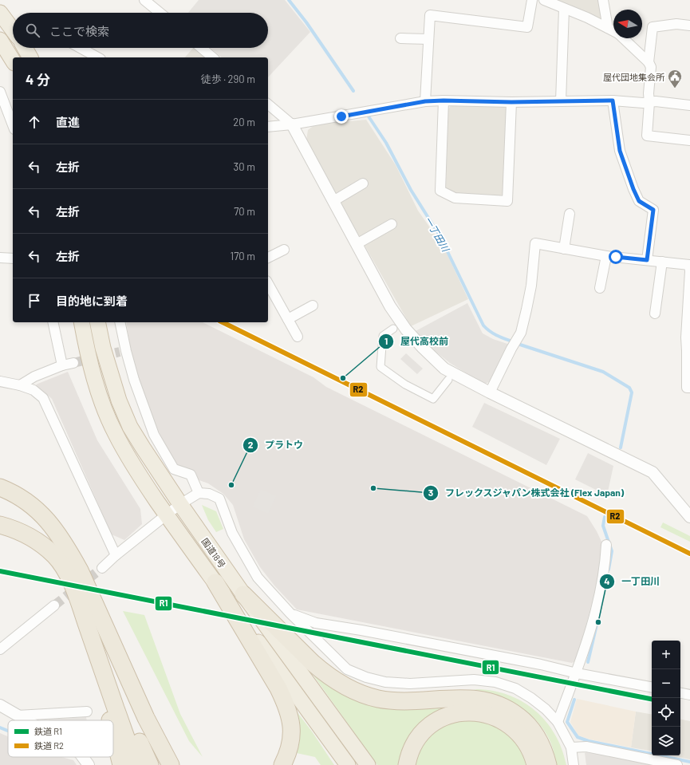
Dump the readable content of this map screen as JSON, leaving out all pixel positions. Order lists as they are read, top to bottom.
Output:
{
  "streets": {
    "highway": ["国道18号"]
  },
  "water": ["一丁田川"],
  "places": {
    "public building": ["屋代団地集会所"],
    "other": [
      "屋代高校前",
      "プラトウ",
      "フレックスジャパン株式会社 (Flex Japan)",
      "一丁田川"
    ]
  },
  "lines": ["rail line R2", "rail line R1"],
  "legend": ["鉄道 R1", "鉄道 R2"],
  "north": "left",
  "page": {
    "search": "ここで検索",
    "heading": ["4 分", "徒歩 · 290 m"],
    "list": [
      ["直進", "20 m"],
      ["左折", "30 m"],
      ["左折", "70 m"],
      ["左折", "170 m"],
      "目的地に到着"
    ],
    "map_buttons": ["+", "−"]
  }
}
